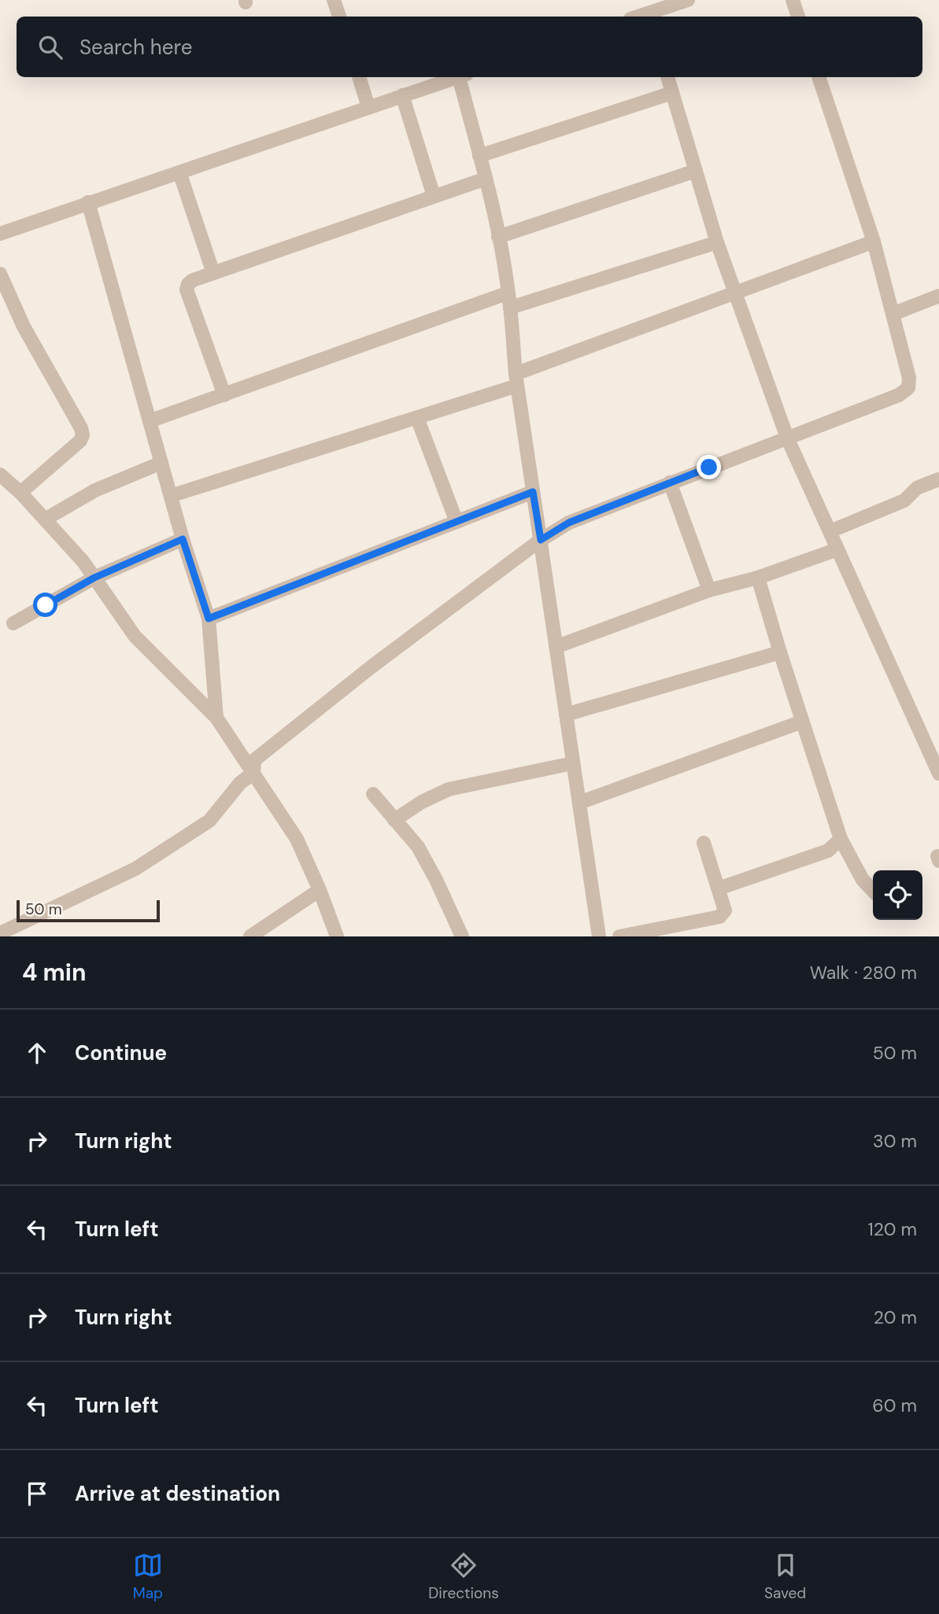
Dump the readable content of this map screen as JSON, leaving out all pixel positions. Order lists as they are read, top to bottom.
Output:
{
  "scale_bar": "50 m",
  "page": {
    "search": "Search here",
    "scale": "50 m",
    "heading": ["4 min", "Walk · 280 m"],
    "list": [
      ["Continue", "50 m"],
      ["Turn right", "30 m"],
      ["Turn left", "120 m"],
      ["Turn right", "20 m"],
      ["Turn left", "60 m"],
      "Arrive at destination"
    ],
    "nav": ["Map", "Directions", "Saved"]
  }
}
